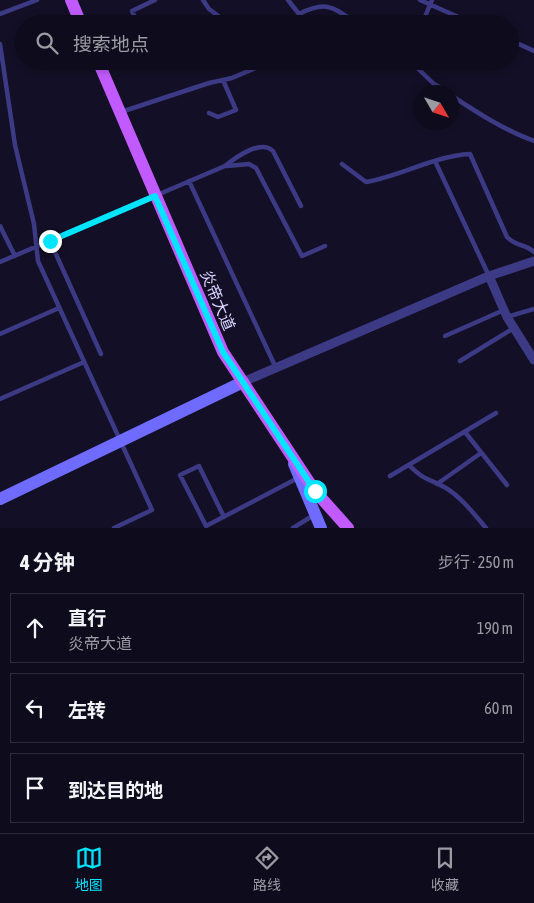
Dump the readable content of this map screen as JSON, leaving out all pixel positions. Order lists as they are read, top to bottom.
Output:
{
  "streets": {
    "main road": ["炎帝大道"]
  },
  "north": "bottom right",
  "page": {
    "search": "搜索地点",
    "heading": ["4 分钟", "步行 · 250 m"],
    "list": [
      ["直行", "炎帝大道", "190 m"],
      ["左转", "60 m"],
      "到达目的地"
    ],
    "nav": ["地图", "路线", "收藏"]
  }
}
